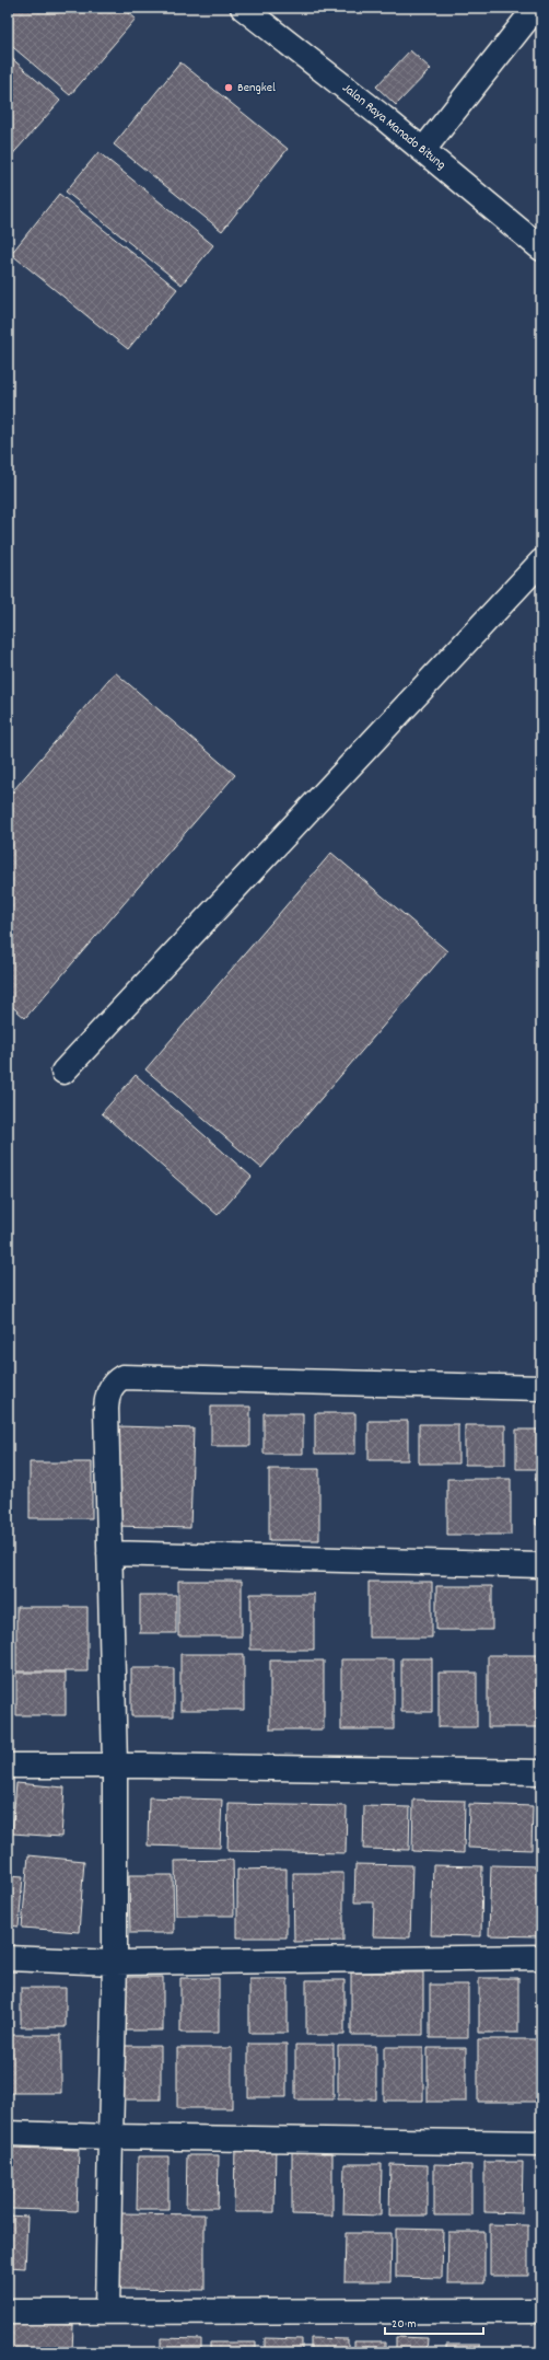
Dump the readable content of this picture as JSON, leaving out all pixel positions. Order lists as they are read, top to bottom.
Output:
{
  "streets": {
    "main road": ["Jalan Raya Manado Bitung"]
  },
  "places": ["Bengkel"],
  "scale_bar": "20 m"
}
